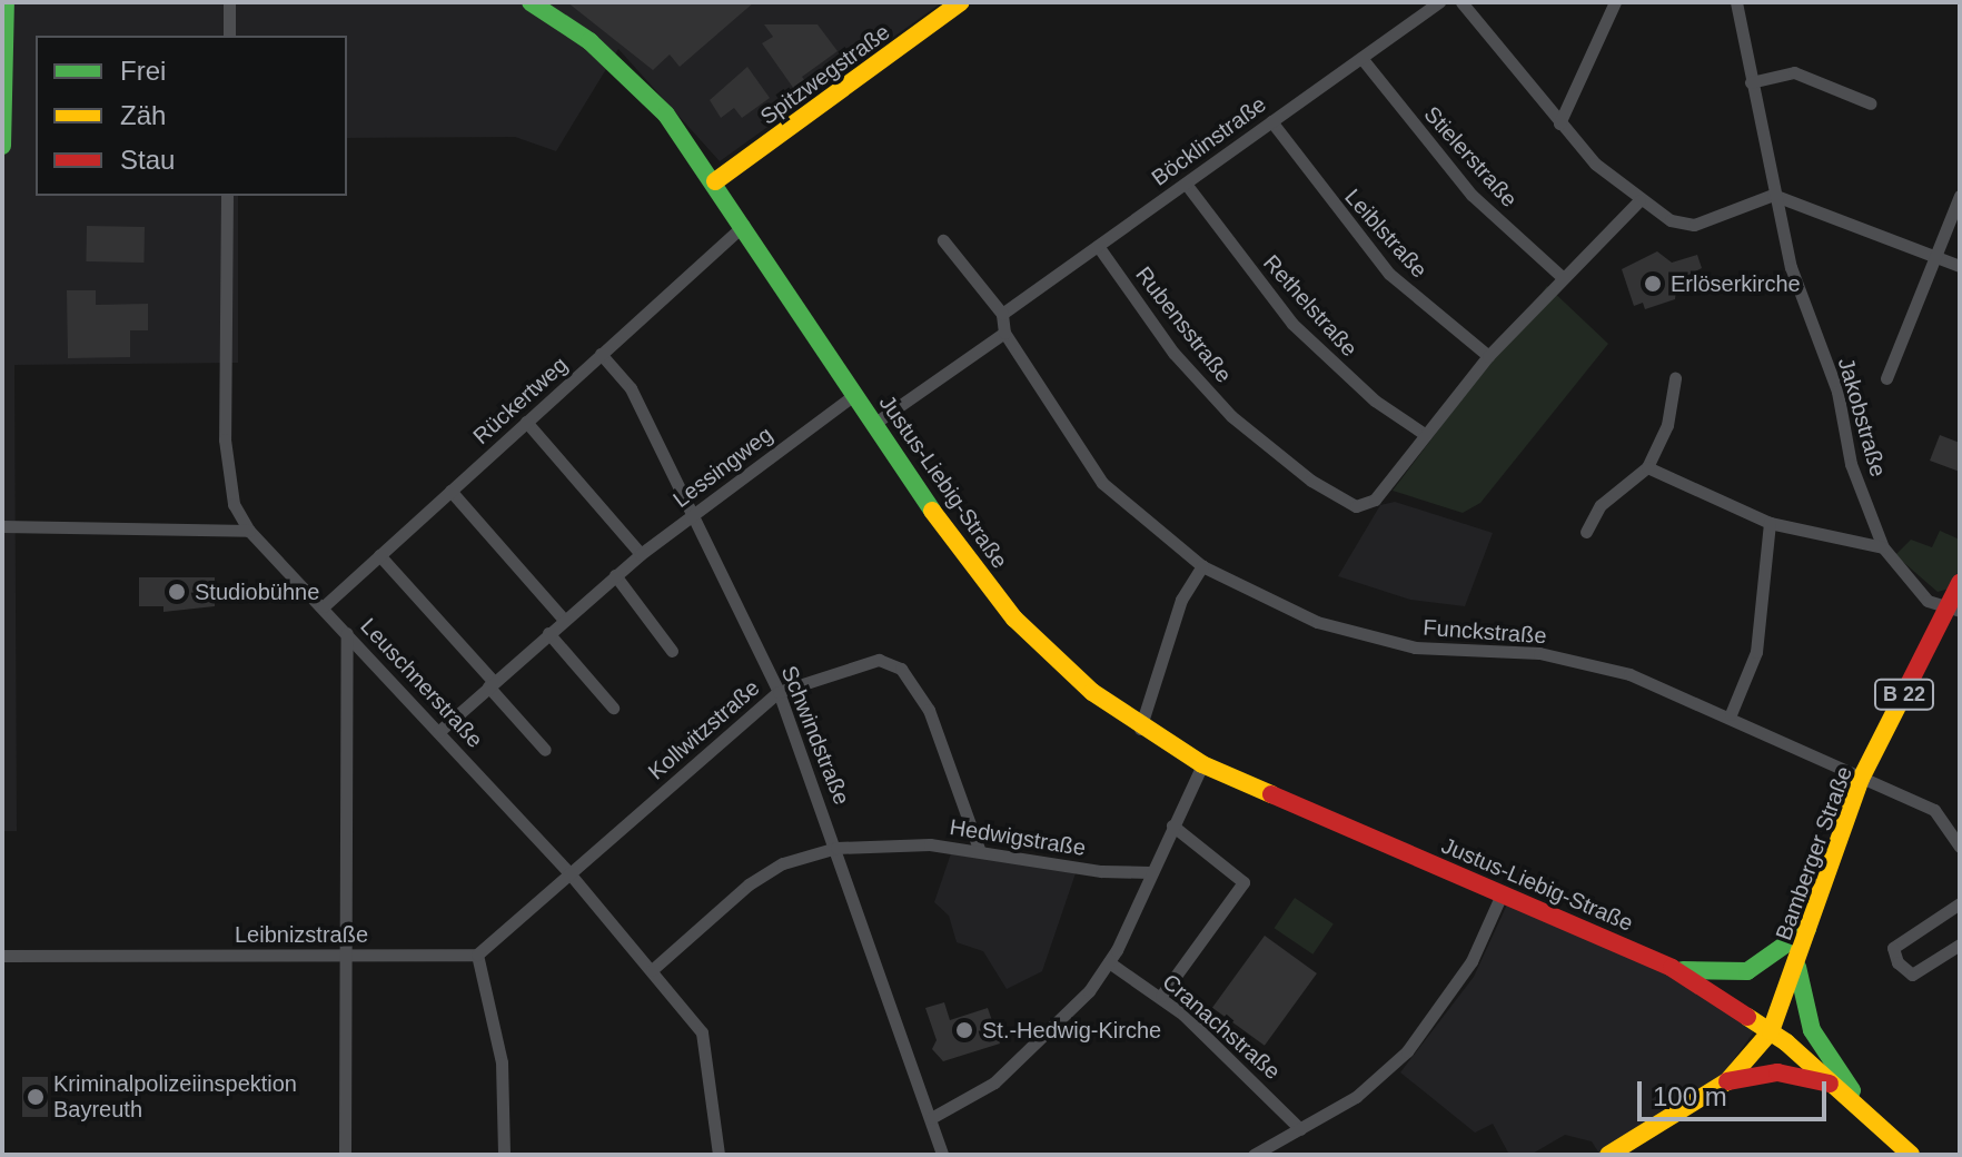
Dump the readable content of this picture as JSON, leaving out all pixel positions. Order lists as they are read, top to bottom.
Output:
{
  "streets": {
    "main road": [
      "Spitzwegstraße",
      "Justus-Liebig-Straße",
      "B 22",
      "Bamberger Straße"
    ],
    "street": [
      "Böcklinstraße",
      "Stielerstraße",
      "Leiblstraße",
      "Rethelstraße",
      "Rubensstraße",
      "Rückertweg",
      "Jakobstraße",
      "Lessingweg",
      "Funckstraße",
      "Leuschnerstraße",
      "Kollwitzstraße",
      "Schwindstraße",
      "Hedwigstraße",
      "Leibnizstraße",
      "Cranachstraße"
    ]
  },
  "crossings": [
    ["Spitzwegstraße", "Justus-Liebig-Straße"],
    ["Böcklinstraße", "Stielerstraße"],
    ["Böcklinstraße", "Leiblstraße"],
    ["Böcklinstraße", "Rethelstraße"],
    ["Böcklinstraße", "Rubensstraße"],
    ["Rethelstraße", "Rubensstraße"],
    ["Rückertweg", "Justus-Liebig-Straße"],
    ["Rückertweg", "Leuschnerstraße"],
    ["Rückertweg", "Schwindstraße"],
    ["Jakobstraße", "Bamberger Straße"],
    ["Lessingweg", "Justus-Liebig-Straße"],
    ["Lessingweg", "Leuschnerstraße"],
    ["Lessingweg", "Schwindstraße"],
    ["Funckstraße", "Bamberger Straße"],
    ["Leuschnerstraße", "Kollwitzstraße"],
    ["Leuschnerstraße", "Hedwigstraße"],
    ["B 22", "Bamberger Straße"],
    ["Kollwitzstraße", "Schwindstraße"],
    ["Kollwitzstraße", "Hedwigstraße"],
    ["Schwindstraße", "Hedwigstraße"]
  ],
  "places": [
    "Erlöserkirche",
    "Studiobühne",
    "St.-Hedwig-Kirche",
    "Kriminalpolizeiinspektion Bayreuth"
  ],
  "legend": ["Frei", "Zäh", "Stau"],
  "scale_bar": "100 m"
}
